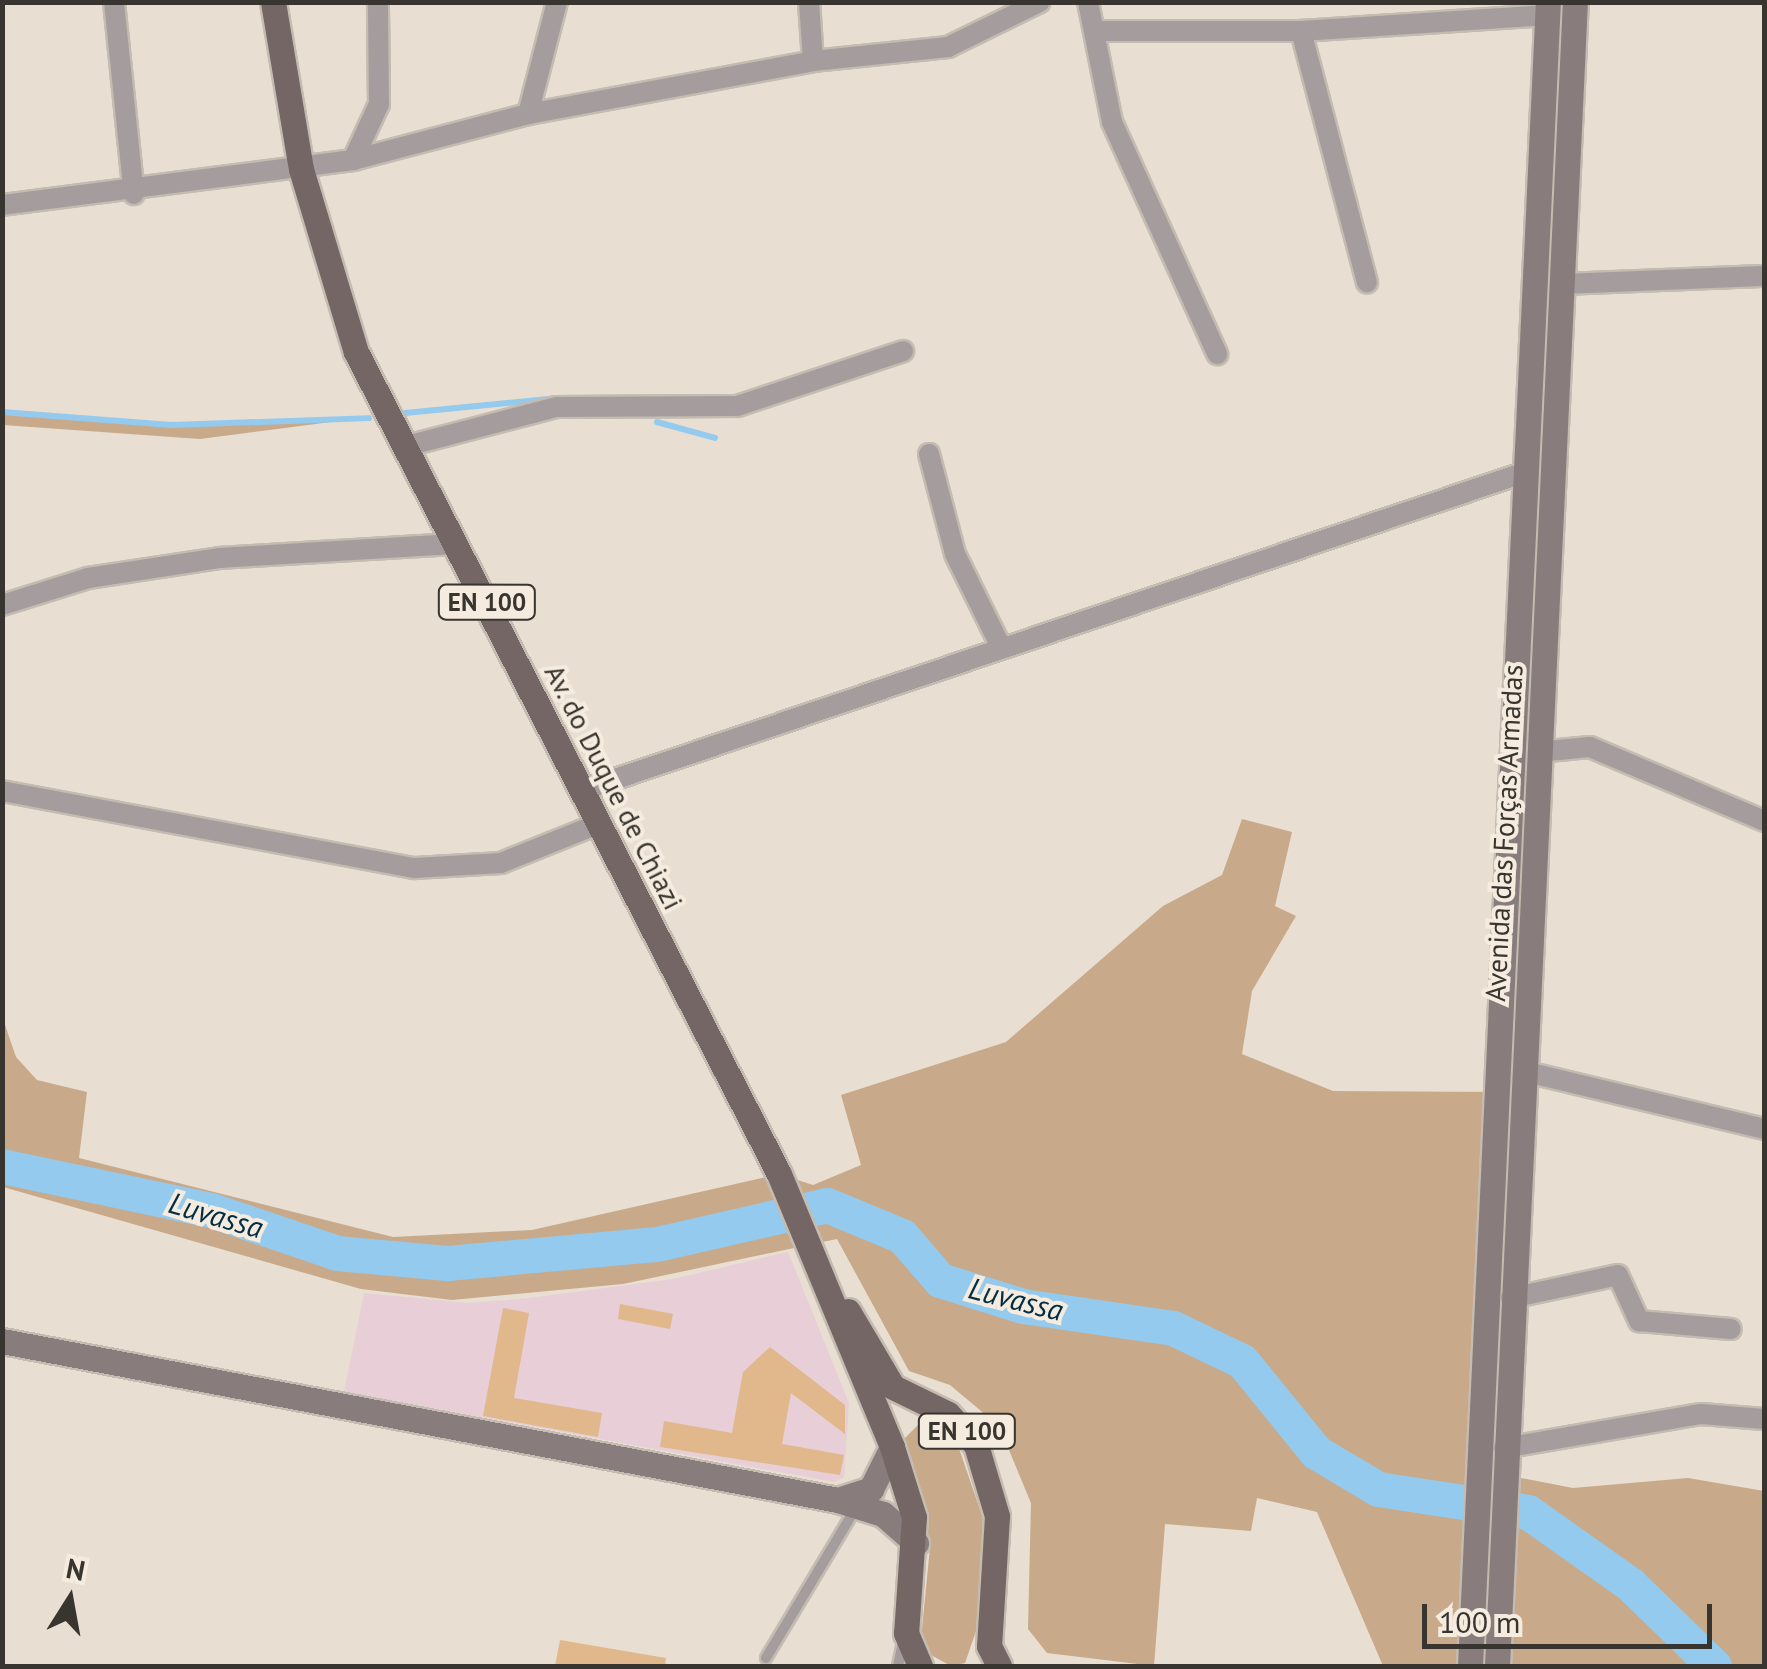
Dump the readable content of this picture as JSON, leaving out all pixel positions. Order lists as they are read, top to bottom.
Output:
{
  "streets": {
    "main road": ["EN 100", "Av. do Duque de Chiazi", "Avenida das Forças Armadas"]
  },
  "crossings": [
    ["EN 100", "Av. do Duque de Chiazi"]
  ],
  "water": ["Luvassa"],
  "scale_bar": "100 m",
  "north": "top"
}
